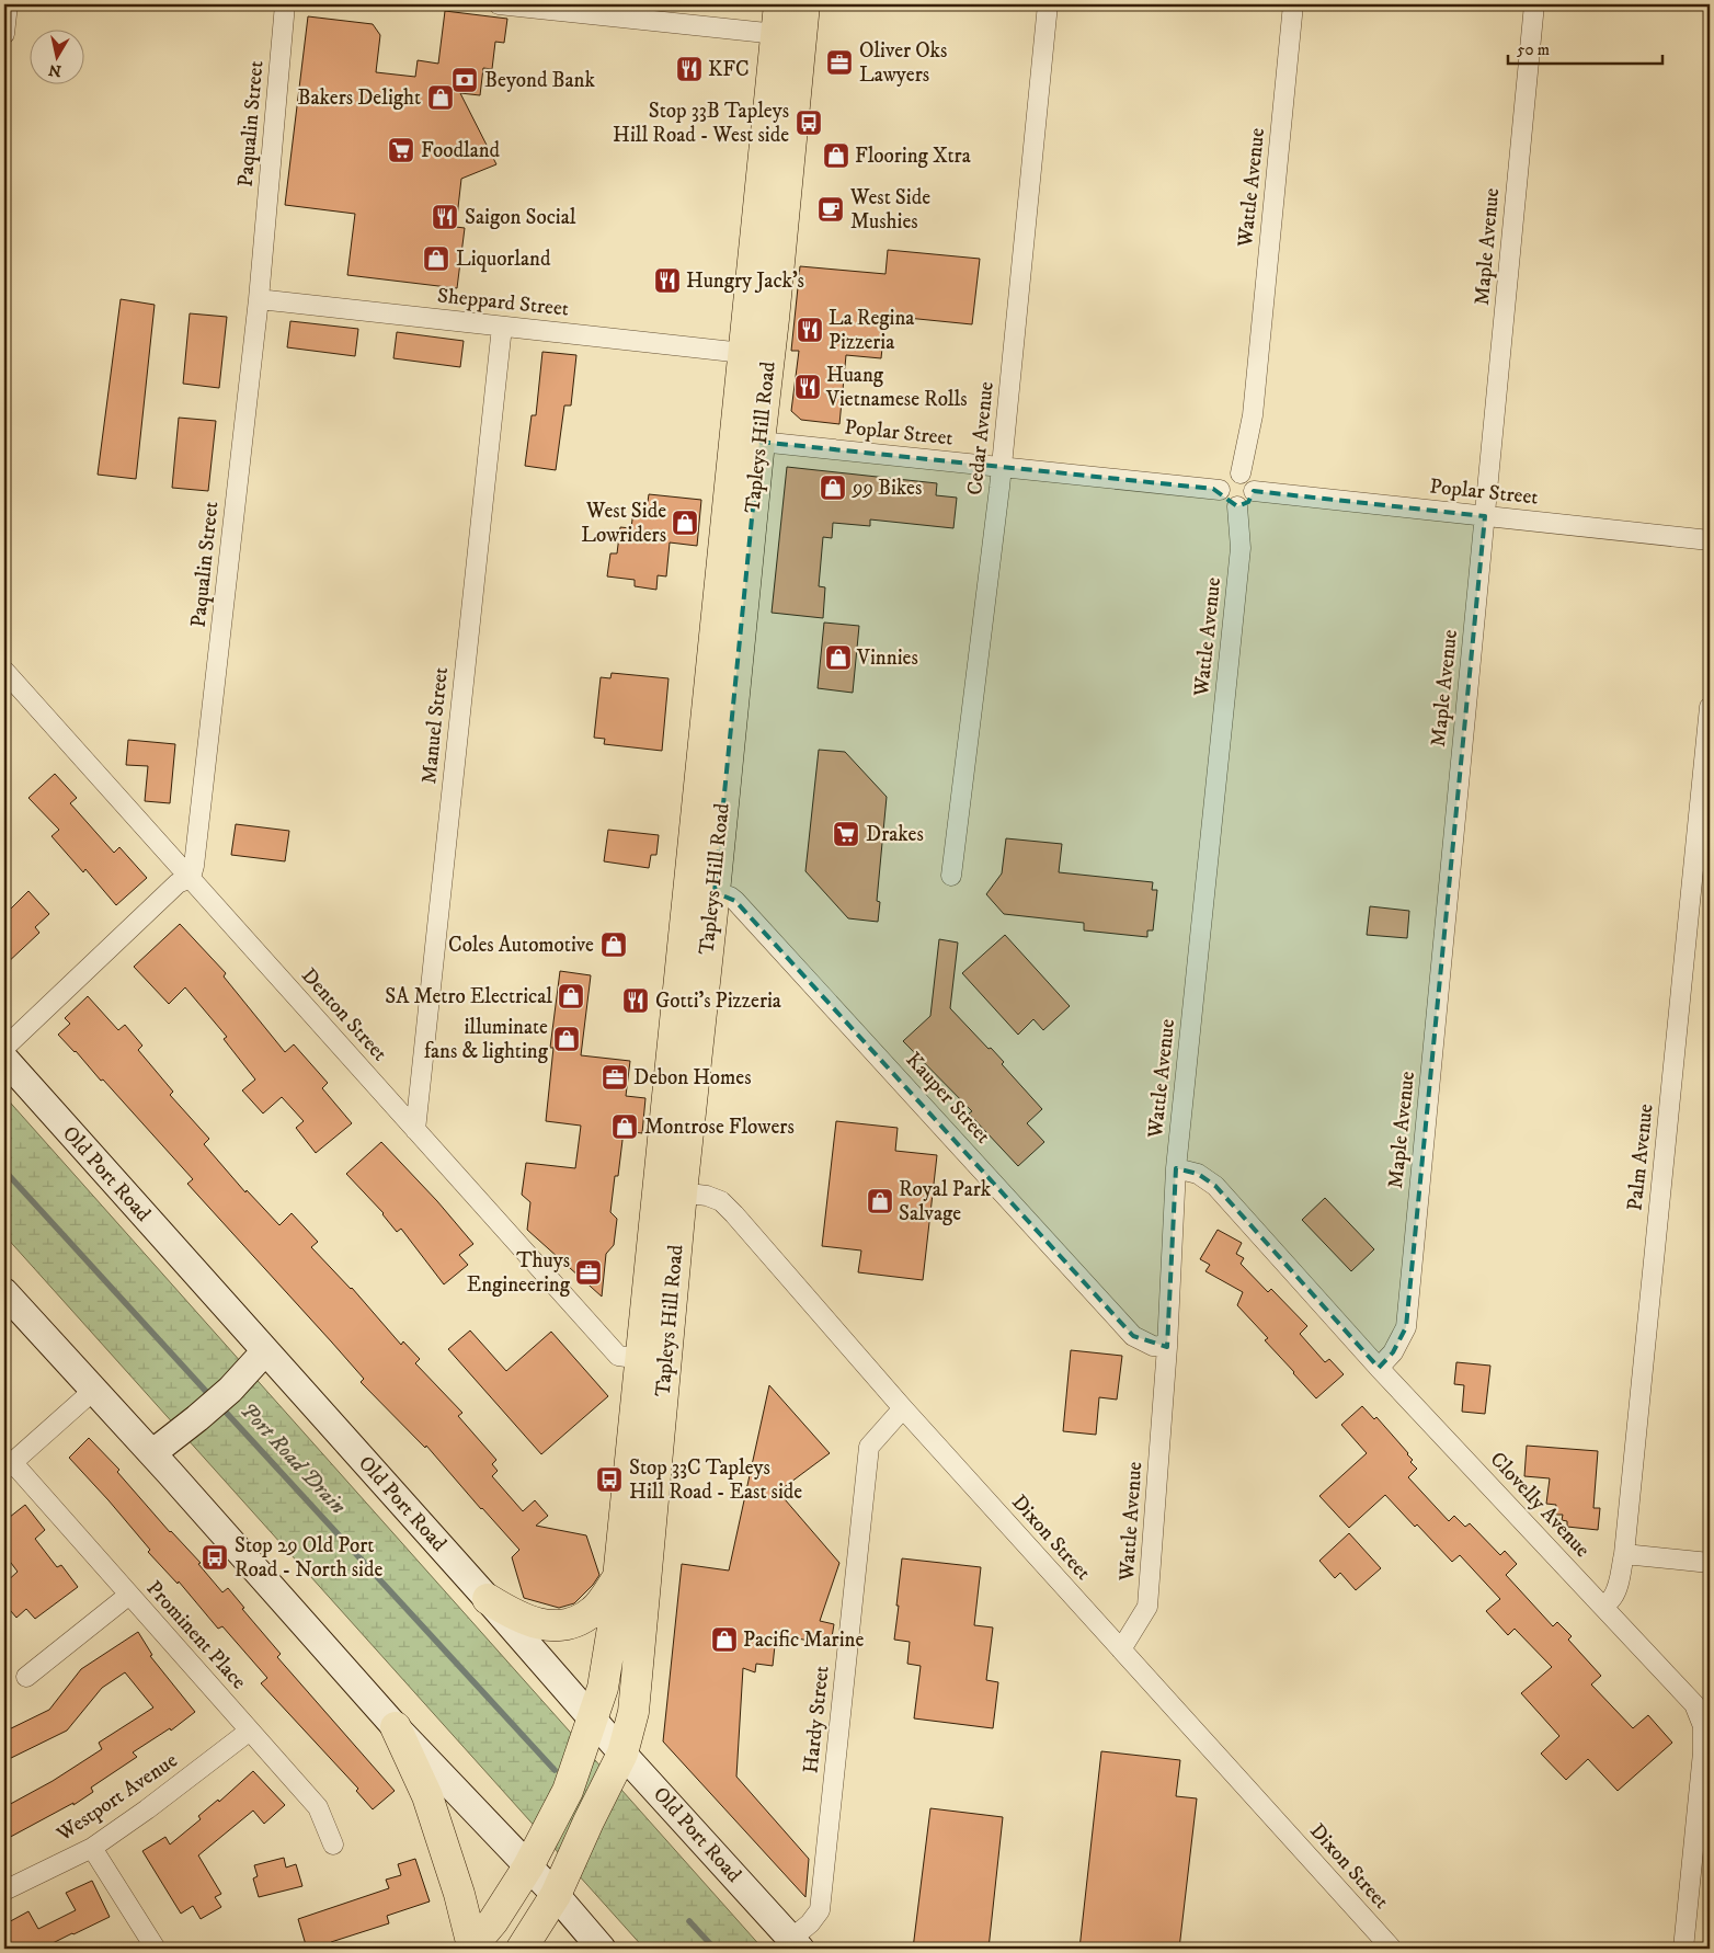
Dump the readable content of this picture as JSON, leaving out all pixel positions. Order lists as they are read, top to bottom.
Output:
{
  "streets": {
    "main road": ["Tapleys Hill Road", "Old Port Road"],
    "street": [
      "Paqualin Street",
      "Wattle Avenue",
      "Maple Avenue",
      "Sheppard Street",
      "Poplar Street",
      "Cedar Avenue",
      "Manuel Street",
      "Denton Street",
      "Kauper Street",
      "Palm Avenue",
      "Clovelly Avenue",
      "Dixon Street",
      "Prominent Place",
      "Hardy Street",
      "Westport Avenue"
    ]
  },
  "crossings": [
    ["Paqualin Street", "Sheppard Street"],
    ["Paqualin Street", "Denton Street"],
    ["Wattle Avenue", "Poplar Street"],
    ["Wattle Avenue", "Kauper Street"],
    ["Wattle Avenue", "Clovelly Avenue"],
    ["Wattle Avenue", "Dixon Street"],
    ["Maple Avenue", "Poplar Street"],
    ["Maple Avenue", "Clovelly Avenue"],
    ["Sheppard Street", "Tapleys Hill Road"],
    ["Sheppard Street", "Manuel Street"],
    ["Poplar Street", "Tapleys Hill Road"],
    ["Poplar Street", "Cedar Avenue"],
    ["Tapleys Hill Road", "Denton Street"],
    ["Tapleys Hill Road", "Kauper Street"],
    ["Tapleys Hill Road", "Old Port Road"],
    ["Tapleys Hill Road", "Dixon Street"],
    ["Manuel Street", "Denton Street"],
    ["Palm Avenue", "Clovelly Avenue"],
    ["Old Port Road", "Hardy Street"],
    ["Dixon Street", "Hardy Street"],
    ["Prominent Place", "Westport Avenue"]
  ],
  "water": ["Port Road Drain"],
  "places": {
    "office": ["Oliver Oks Lawyers", "Debon Homes", "Thuys Engineering"],
    "restaurant": [
      "KFC",
      "Saigon Social",
      "Hungry Jack's",
      "La Regina Pizzeria",
      "Huang Vietnamese Rolls",
      "Gotti's Pizzeria"
    ],
    "bank": ["Beyond Bank"],
    "shop": [
      "Bakers Delight",
      "Flooring Xtra",
      "Liquorland",
      "99 Bikes",
      "West Side Lowriders",
      "Vinnies",
      "Coles Automotive",
      "SA Metro Electrical",
      "illuminate fans & lighting",
      "Montrose Flowers",
      "Royal Park Salvage",
      "Pacific Marine"
    ],
    "bus stop": ["Stop 33B Tapleys Hill Road - West side", "Stop 33C Tapleys Hill Road - East side", "Stop 29 Old Port Road - North side"],
    "supermarket": ["Foodland", "Drakes"],
    "cafe": ["West Side Mushies"]
  },
  "scale_bar": "50 m",
  "north": "bottom"
}
